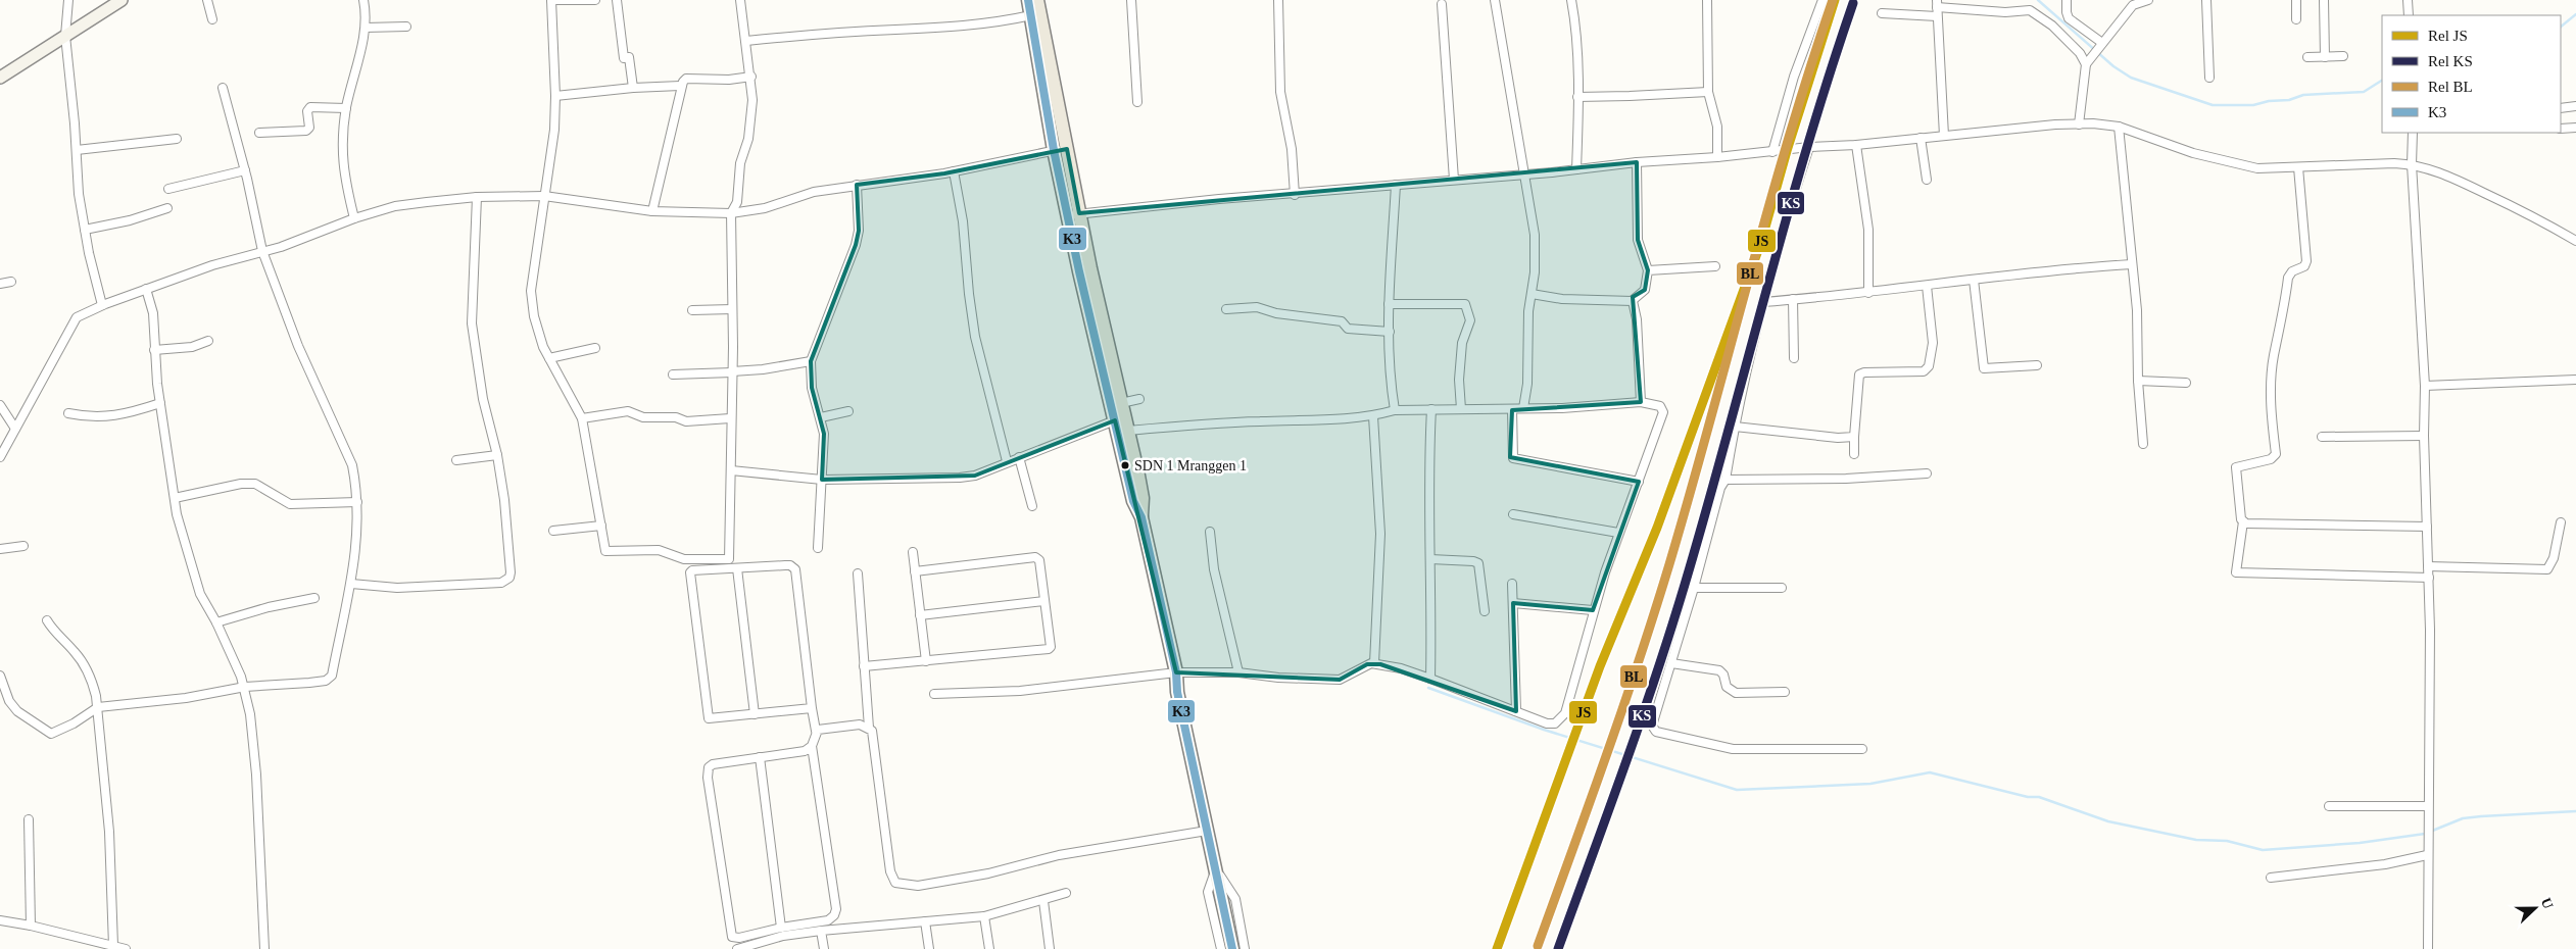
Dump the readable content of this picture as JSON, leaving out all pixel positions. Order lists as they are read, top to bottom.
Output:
{
  "places": ["SDN 1 Mranggen 1"],
  "lines": [
    "rail line JS",
    "rail line BL",
    "transit line K3",
    "rail line KS"
  ],
  "legend": [
    "Rel JS",
    "Rel KS",
    "Rel BL",
    "K3"
  ],
  "north": "right"
}
